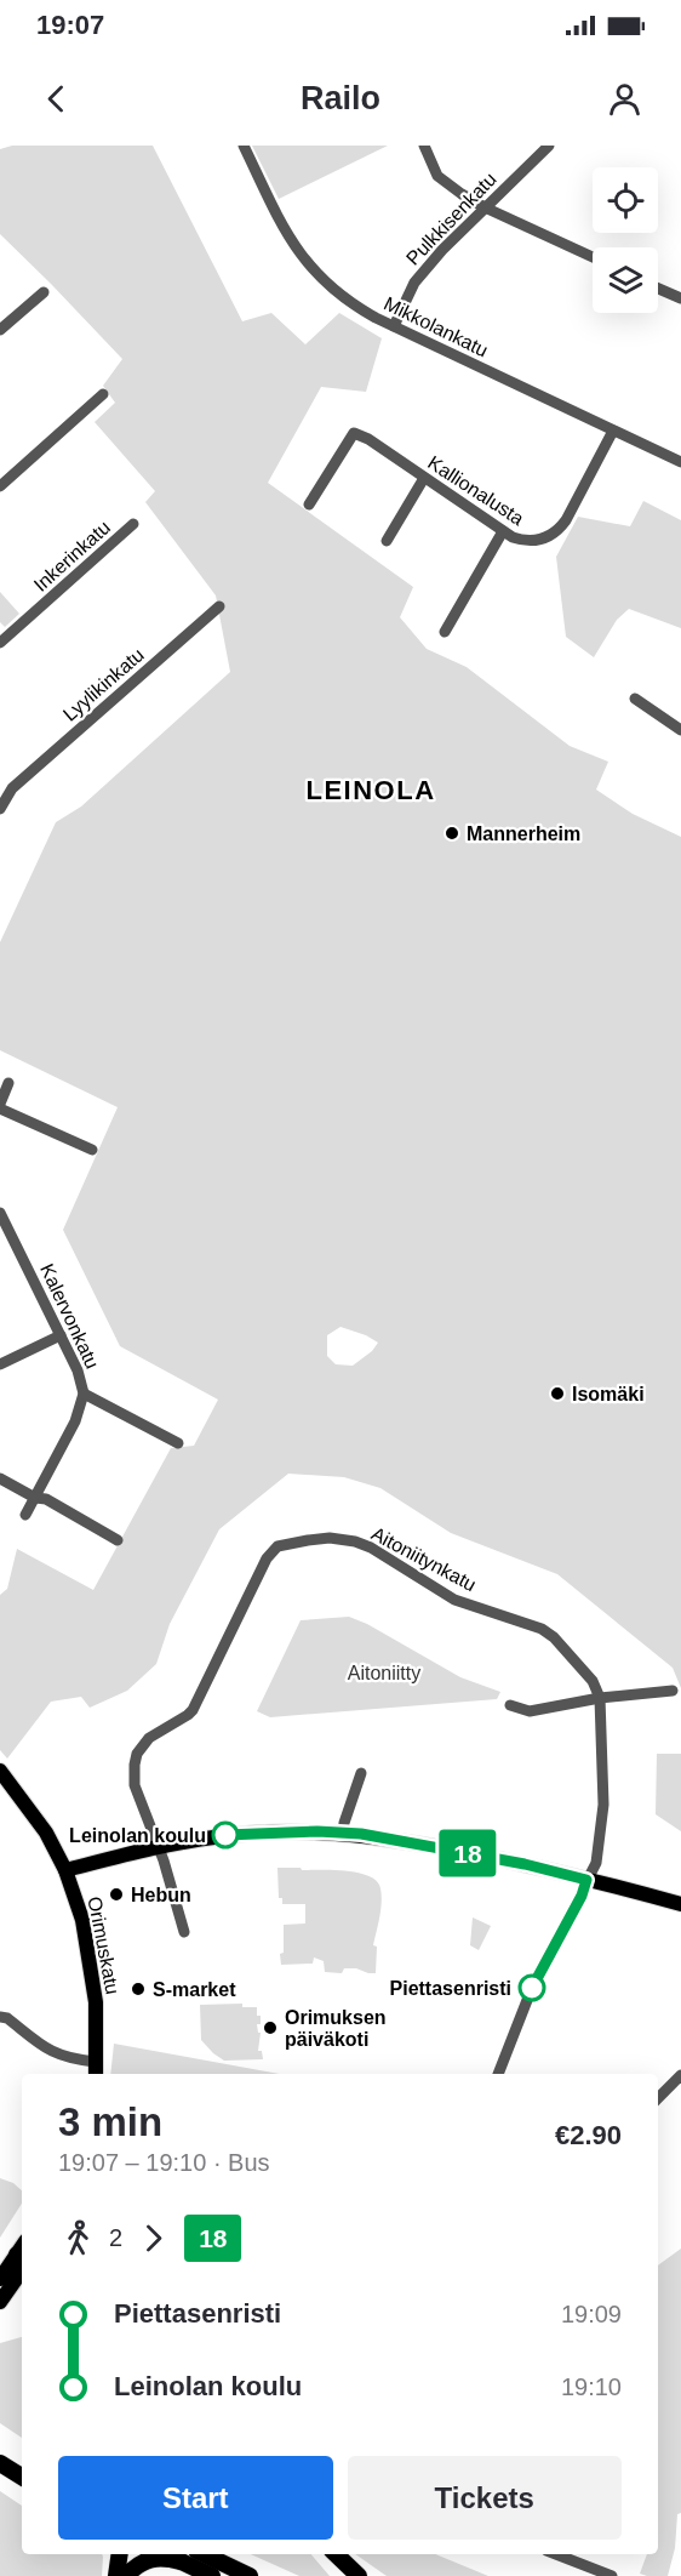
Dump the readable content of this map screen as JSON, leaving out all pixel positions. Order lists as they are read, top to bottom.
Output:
{
  "streets": {
    "main road": ["Orimuskatu"],
    "street": [
      "Pulkkisenkatu",
      "Mikkolankatu",
      "Kallionalusta",
      "Inkerinkatu",
      "Lyylikinkatu",
      "Kalervonkatu",
      "Aitoniitynkatu"
    ]
  },
  "crossings": [
    ["Pulkkisenkatu", "Mikkolankatu"],
    ["Mikkolankatu", "Kallionalusta"]
  ],
  "districts": ["LEINOLA"],
  "parks": ["Aitoniitty"],
  "places": [
    "Mannerheim",
    "Isomäki",
    "Leinolan koulu",
    "Hebun",
    "Piettasenristi",
    "S-market",
    "Orimuksen päiväkoti"
  ],
  "lines": ["bus line 18"],
  "page": {
    "status": "19:07",
    "header": "Railo",
    "on_map": "18",
    "heading": ["3 min", "19:07 – 19:10 · Bus", "€2.90"],
    "legs": ["2", "18"],
    "list": [
      {
        "name": "Piettasenristi",
        "value": "19:09"
      },
      {
        "name": "Leinolan koulu",
        "value": "19:10"
      }
    ],
    "buttons": ["Start", "Tickets"]
  }
}
